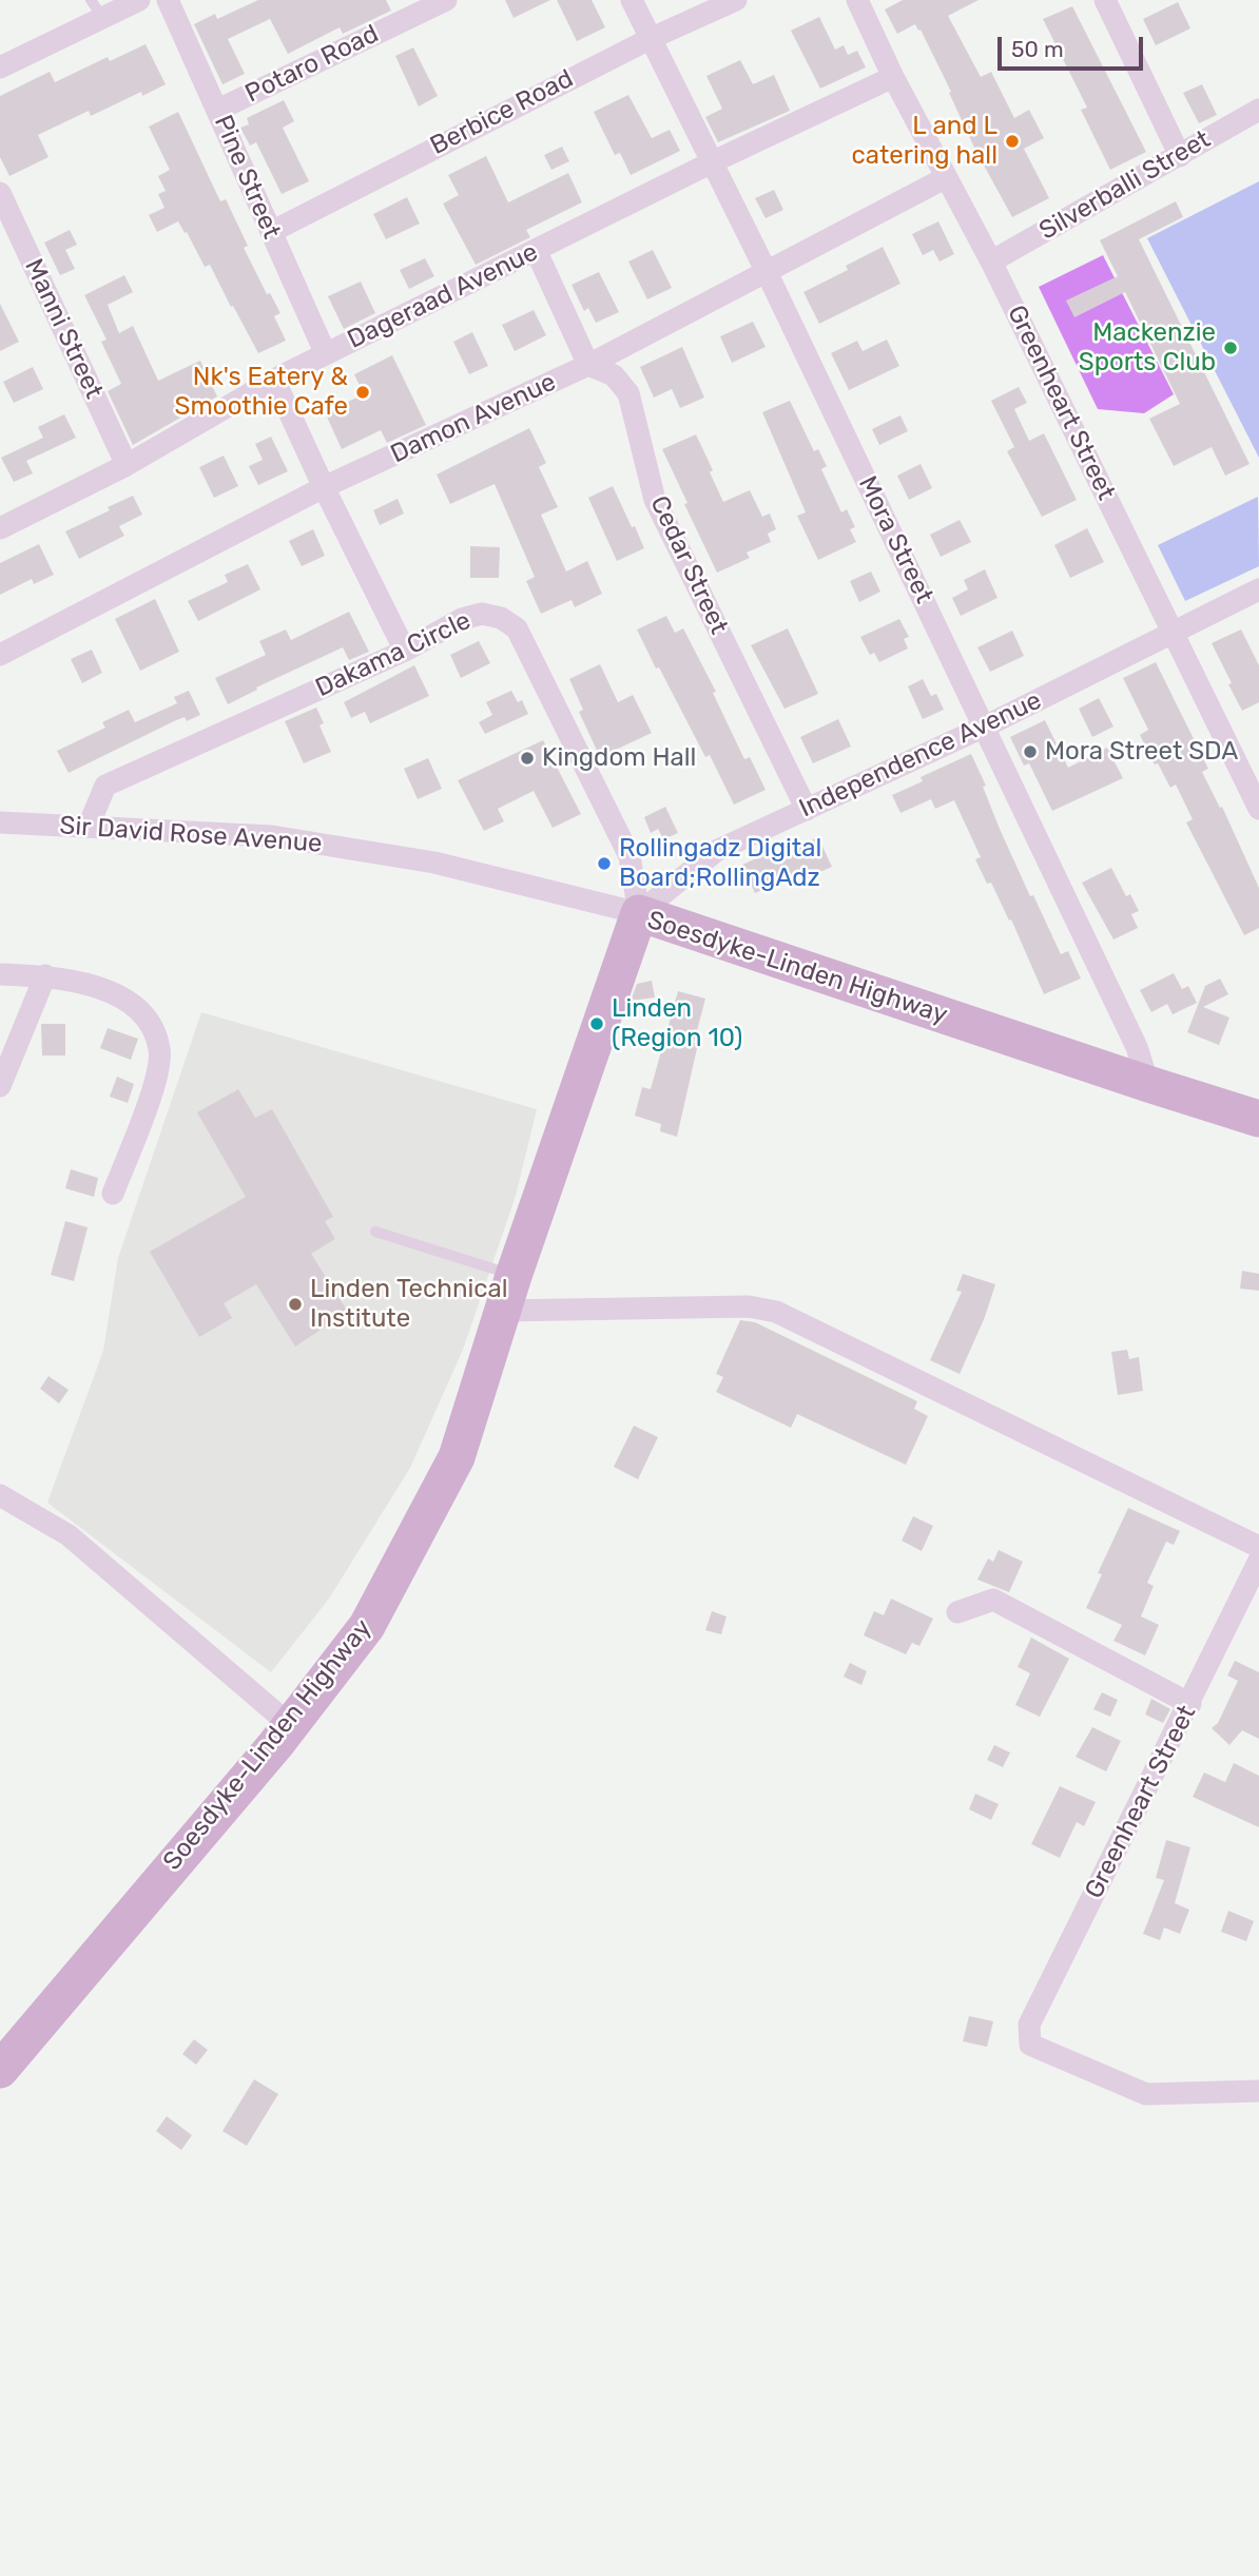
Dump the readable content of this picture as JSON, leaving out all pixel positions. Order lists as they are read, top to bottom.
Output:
{
  "streets": {
    "main road": ["Soesdyke-Linden Highway"],
    "street": [
      "Potaro Road",
      "Berbice Road",
      "Pine Street",
      "Silverballi Street",
      "Dageraad Avenue",
      "Manni Street",
      "Greenheart Street",
      "Damon Avenue",
      "Mora Street",
      "Cedar Street",
      "Dakama Circle",
      "Independence Avenue",
      "Sir David Rose Avenue"
    ]
  },
  "crossings": [
    ["Potaro Road", "Pine Street"],
    ["Berbice Road", "Pine Street"],
    ["Berbice Road", "Mora Street"],
    ["Pine Street", "Dageraad Avenue"],
    ["Silverballi Street", "Greenheart Street"],
    ["Dageraad Avenue", "Manni Street"],
    ["Dageraad Avenue", "Greenheart Street"],
    ["Dageraad Avenue", "Mora Street"],
    ["Greenheart Street", "Damon Avenue"],
    ["Greenheart Street", "Independence Avenue"],
    ["Damon Avenue", "Mora Street"],
    ["Damon Avenue", "Cedar Street"],
    ["Mora Street", "Independence Avenue"],
    ["Mora Street", "Soesdyke-Linden Highway"],
    ["Cedar Street", "Independence Avenue"],
    ["Dakama Circle", "Independence Avenue"],
    ["Dakama Circle", "Sir David Rose Avenue"],
    ["Dakama Circle", "Soesdyke-Linden Highway"],
    ["Independence Avenue", "Sir David Rose Avenue"],
    ["Independence Avenue", "Soesdyke-Linden Highway"],
    ["Sir David Rose Avenue", "Soesdyke-Linden Highway"]
  ],
  "places": [
    "L and L catering hall",
    "Mackenzie Sports Club",
    "Nk's Eatery & Smoothie Cafe",
    "Mora Street SDA",
    "Kingdom Hall",
    "Rollingadz Digital Board;RollingAdz",
    "Linden (Region 10)",
    "Linden Technical Institute"
  ],
  "scale_bar": "50 m"
}
